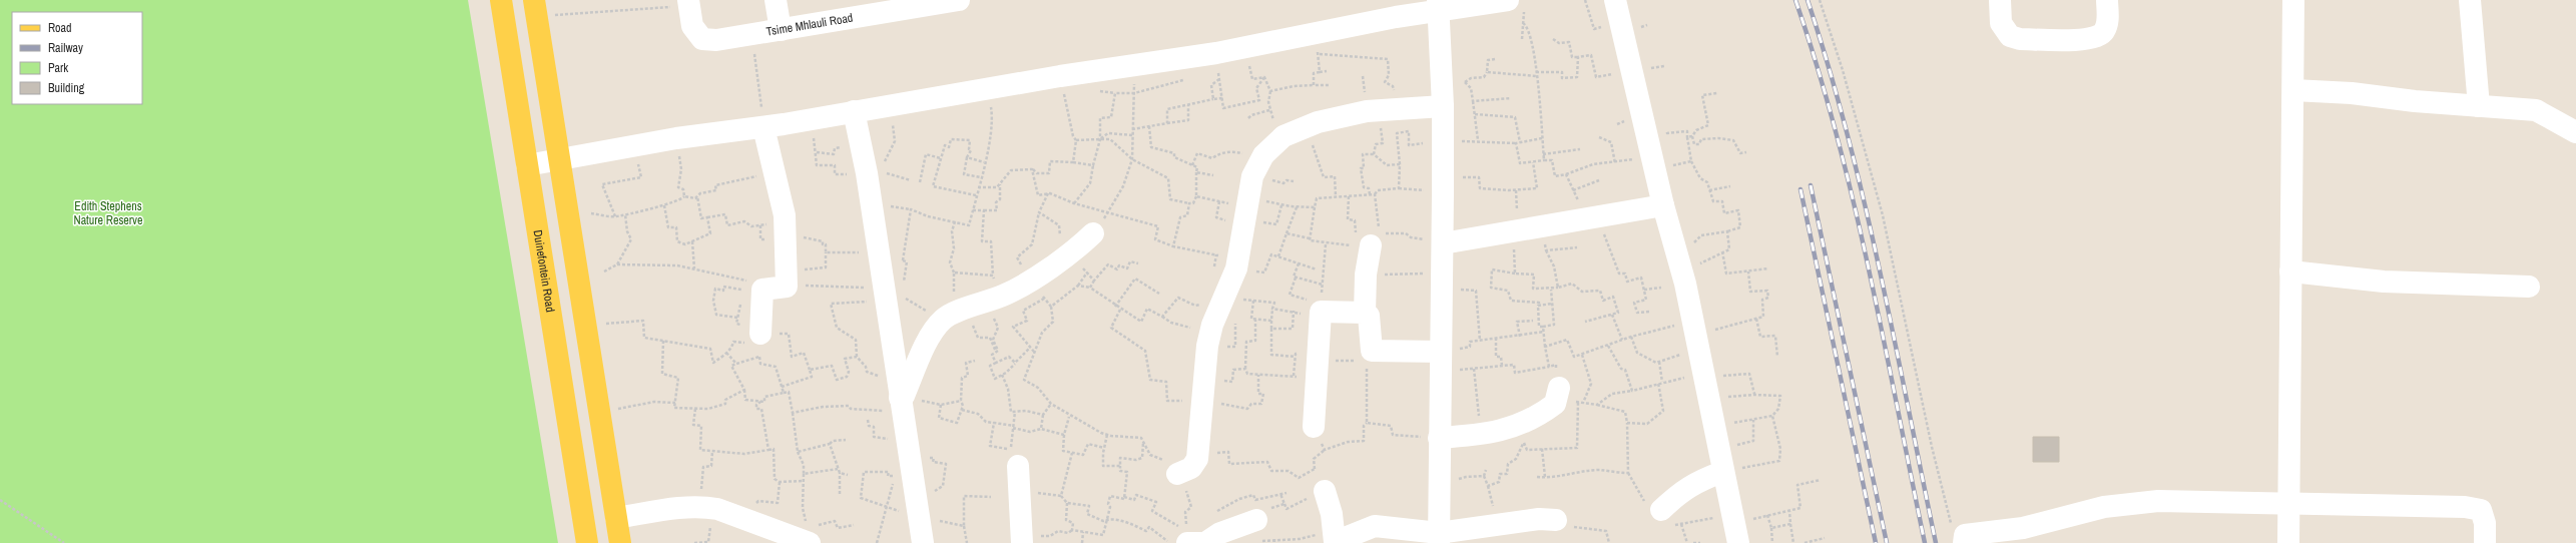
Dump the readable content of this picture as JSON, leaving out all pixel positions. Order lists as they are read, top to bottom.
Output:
{
  "streets": {
    "main road": ["Duinefontein Road"],
    "street": ["Tsime Mhlauli Road"]
  },
  "parks": ["Edith Stephens Nature Reserve"],
  "legend": [
    "Road",
    "Railway",
    "Park",
    "Building"
  ]
}
